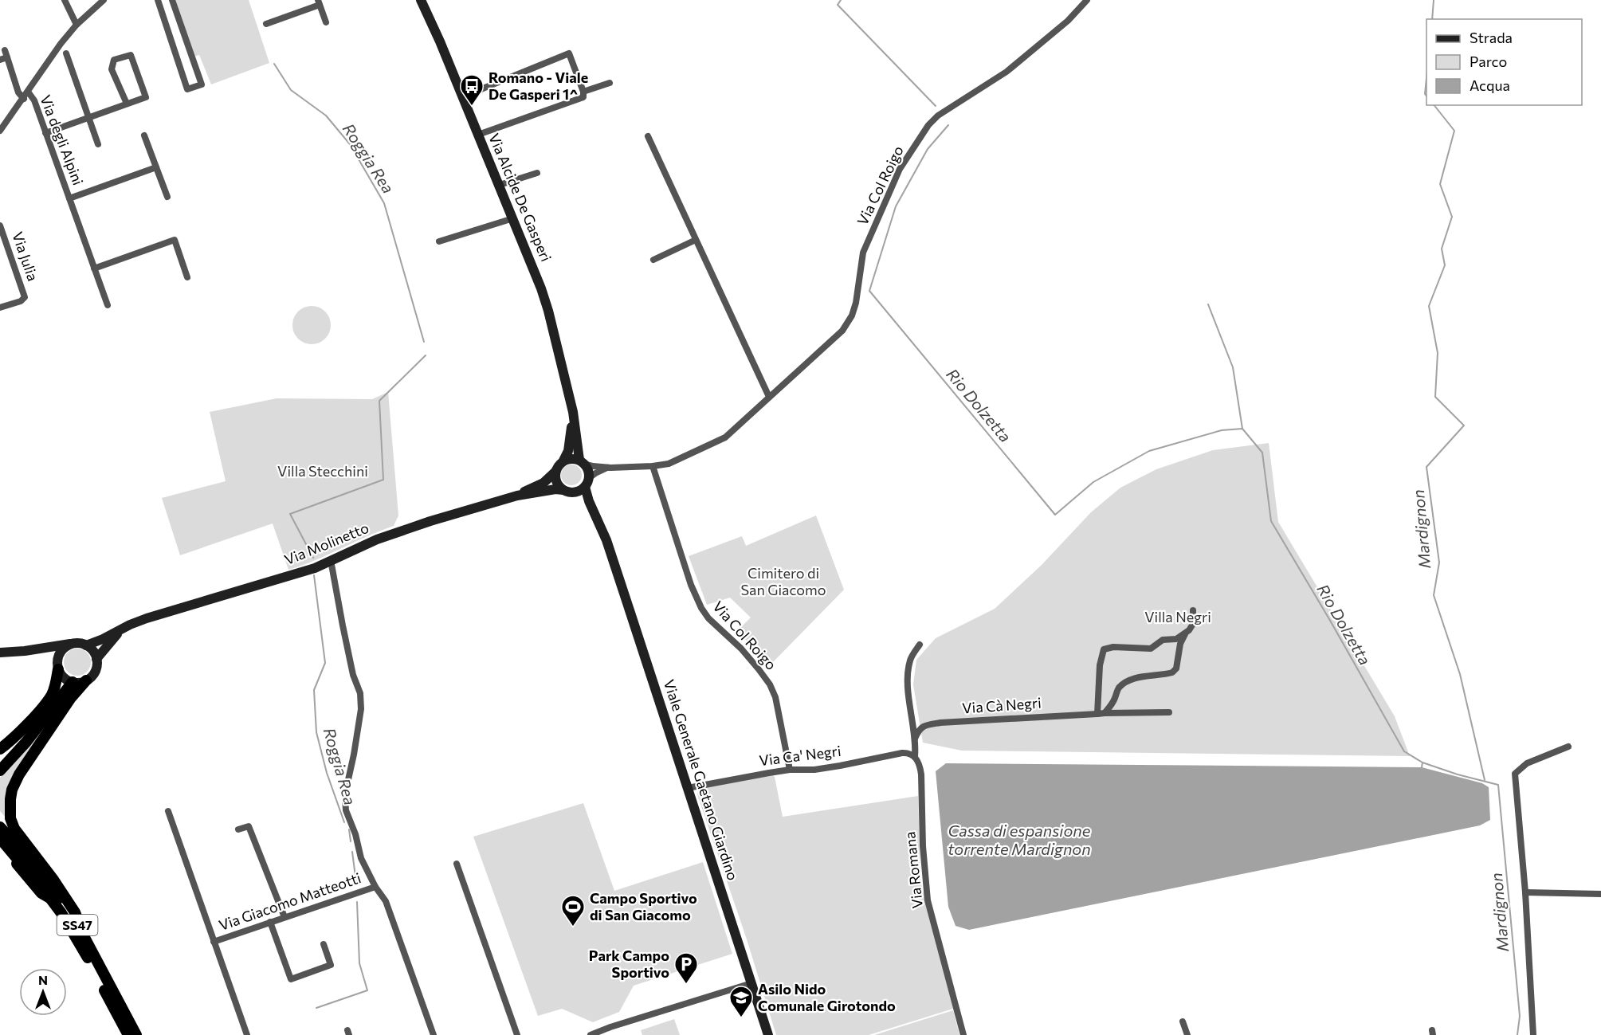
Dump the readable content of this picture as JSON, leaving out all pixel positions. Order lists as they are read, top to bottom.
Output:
{
  "streets": {
    "highway": ["SS47"],
    "main road": ["Via Alcide De Gasperi", "Via Molinetto", "Viale Generale Gaetano Giardino"],
    "street": [
      "Via degli Alpini",
      "Via Col Roigo",
      "Via Julia",
      "Via Cà Negri",
      "Via Ca' Negri",
      "Via Romana",
      "Via Giacomo Matteotti"
    ]
  },
  "crossings": [
    ["Via Col Roigo", "Via Alcide De Gasperi"],
    ["Via Col Roigo", "Via Molinetto"],
    ["Via Col Roigo", "Via Ca' Negri"],
    ["Via Col Roigo", "Viale Generale Gaetano Giardino"],
    ["Via Alcide De Gasperi", "Via Molinetto"],
    ["Via Alcide De Gasperi", "Viale Generale Gaetano Giardino"],
    ["Via Molinetto", "Viale Generale Gaetano Giardino"],
    ["Via Molinetto", "Via Giacomo Matteotti"],
    ["Via Ca' Negri", "Viale Generale Gaetano Giardino"],
    ["Via Ca' Negri", "Via Romana"]
  ],
  "water": [
    "Roggia Rea",
    "Rio Dolzetta",
    "Mardignon",
    "Cassa di espansione torrente Mardignon"
  ],
  "parks": ["Villa Stecchini", "Cimitero di San Giacomo", "Villa Negri"],
  "places": {
    "bus stop": ["Romano - Viale De Gasperi 1^"],
    "sports": ["Campo Sportivo di San Giacomo"],
    "parking": ["Park Campo Sportivo"],
    "school or university": ["Asilo Nido Comunale Girotondo"]
  },
  "legend": ["Strada", "Parco", "Acqua"],
  "north": "top"
}
